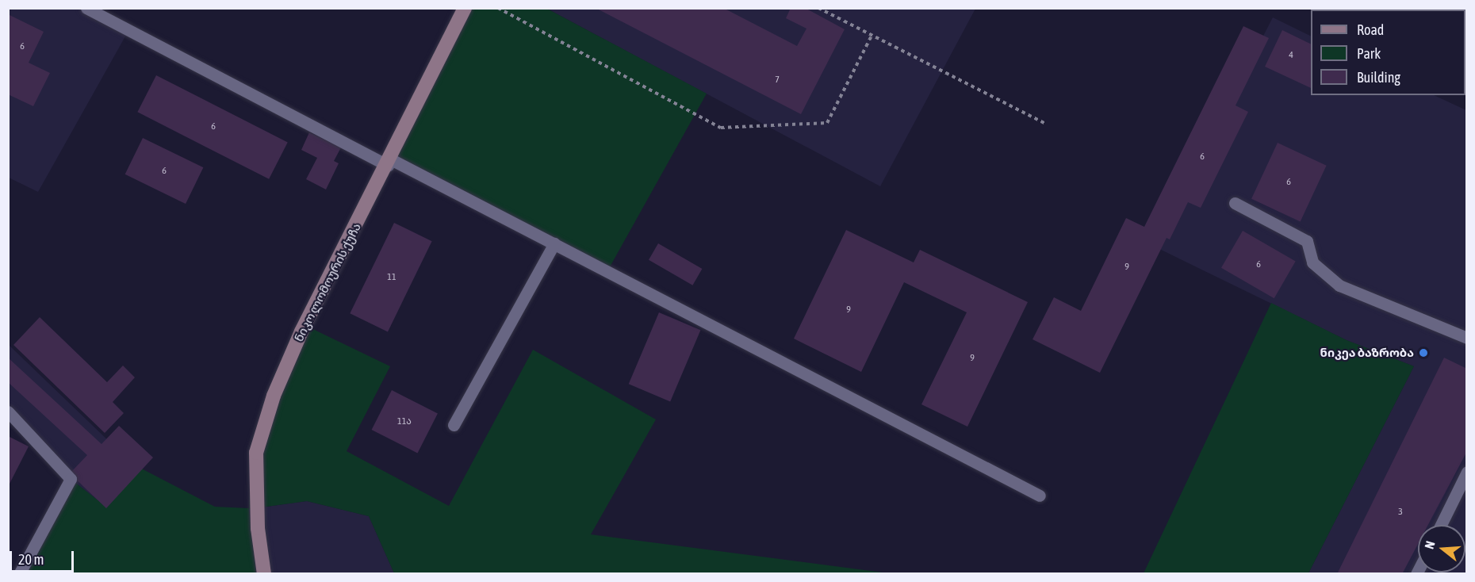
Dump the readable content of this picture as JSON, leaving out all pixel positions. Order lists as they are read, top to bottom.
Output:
{
  "streets": {
    "street": ["ნიკო ლომოურის ქუჩა"]
  },
  "places": ["ნიკეა ბაზრობა"],
  "house_numbers": [
    "6",
    "4",
    "7",
    "6",
    "6",
    "6",
    "6",
    "6",
    "9",
    "11",
    "9",
    "9",
    "11ა",
    "3"
  ],
  "legend": ["Road", "Park", "Building"],
  "scale_bar": "20 m",
  "north": "left"
}
